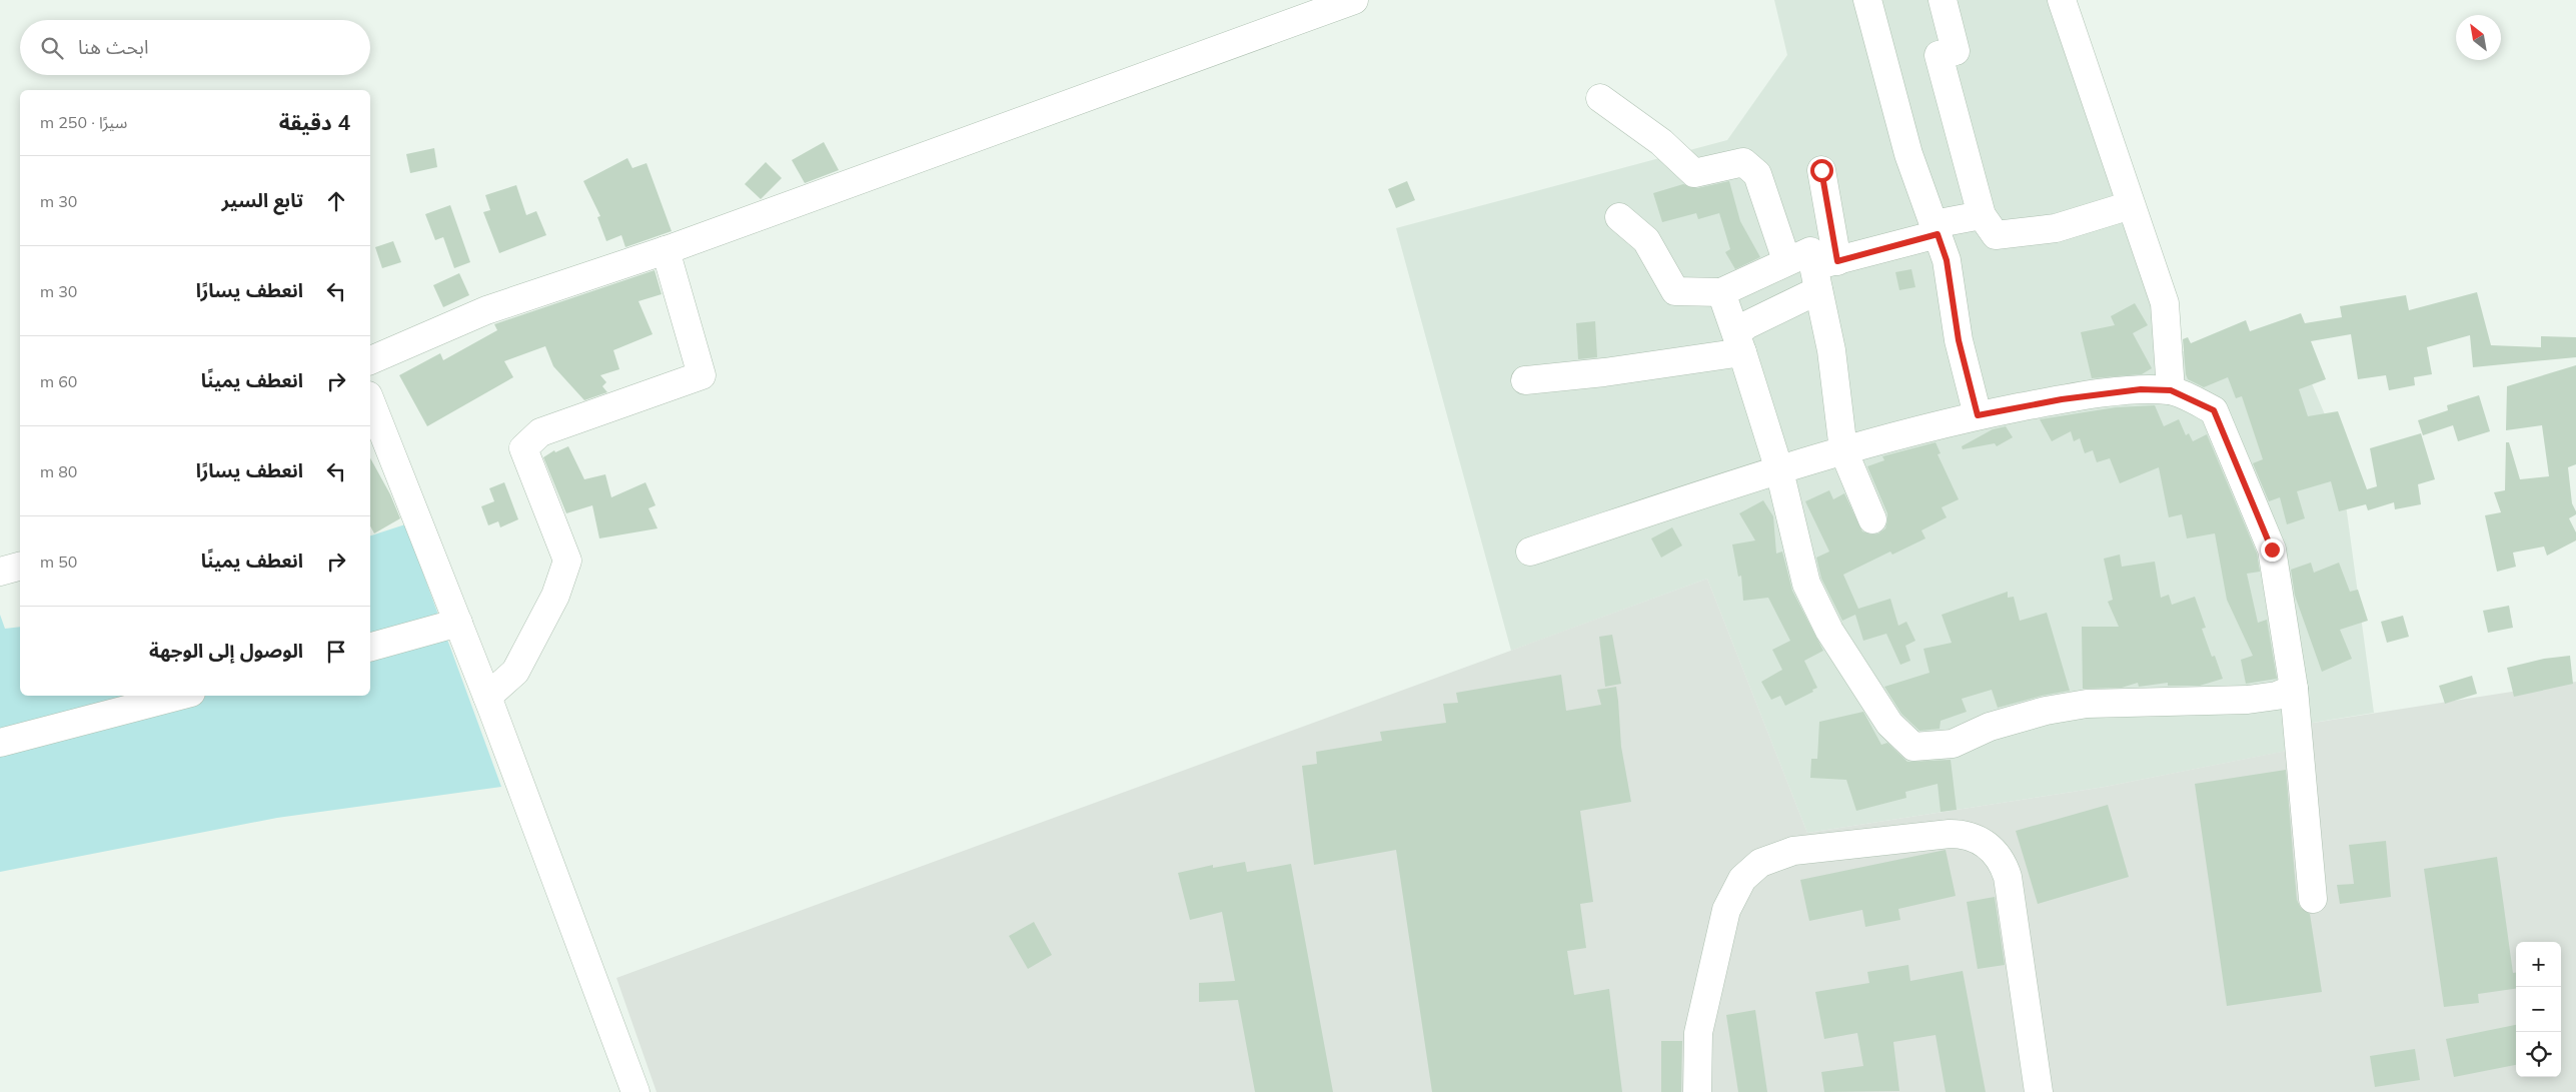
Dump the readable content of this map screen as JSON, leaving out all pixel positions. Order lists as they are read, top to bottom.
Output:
{
  "north": "top left",
  "page": {
    "search": "ابحث هنا",
    "heading": ["4 دقيقة", "سيرًا · 250 m"],
    "list": [
      ["تابع السير", "30 m"],
      ["انعطف يسارًا", "30 m"],
      ["انعطف يمينًا", "60 m"],
      ["انعطف يسارًا", "80 m"],
      ["انعطف يمينًا", "50 m"],
      "الوصول إلى الوجهة"
    ],
    "map_buttons": ["+", "−"]
  }
}
